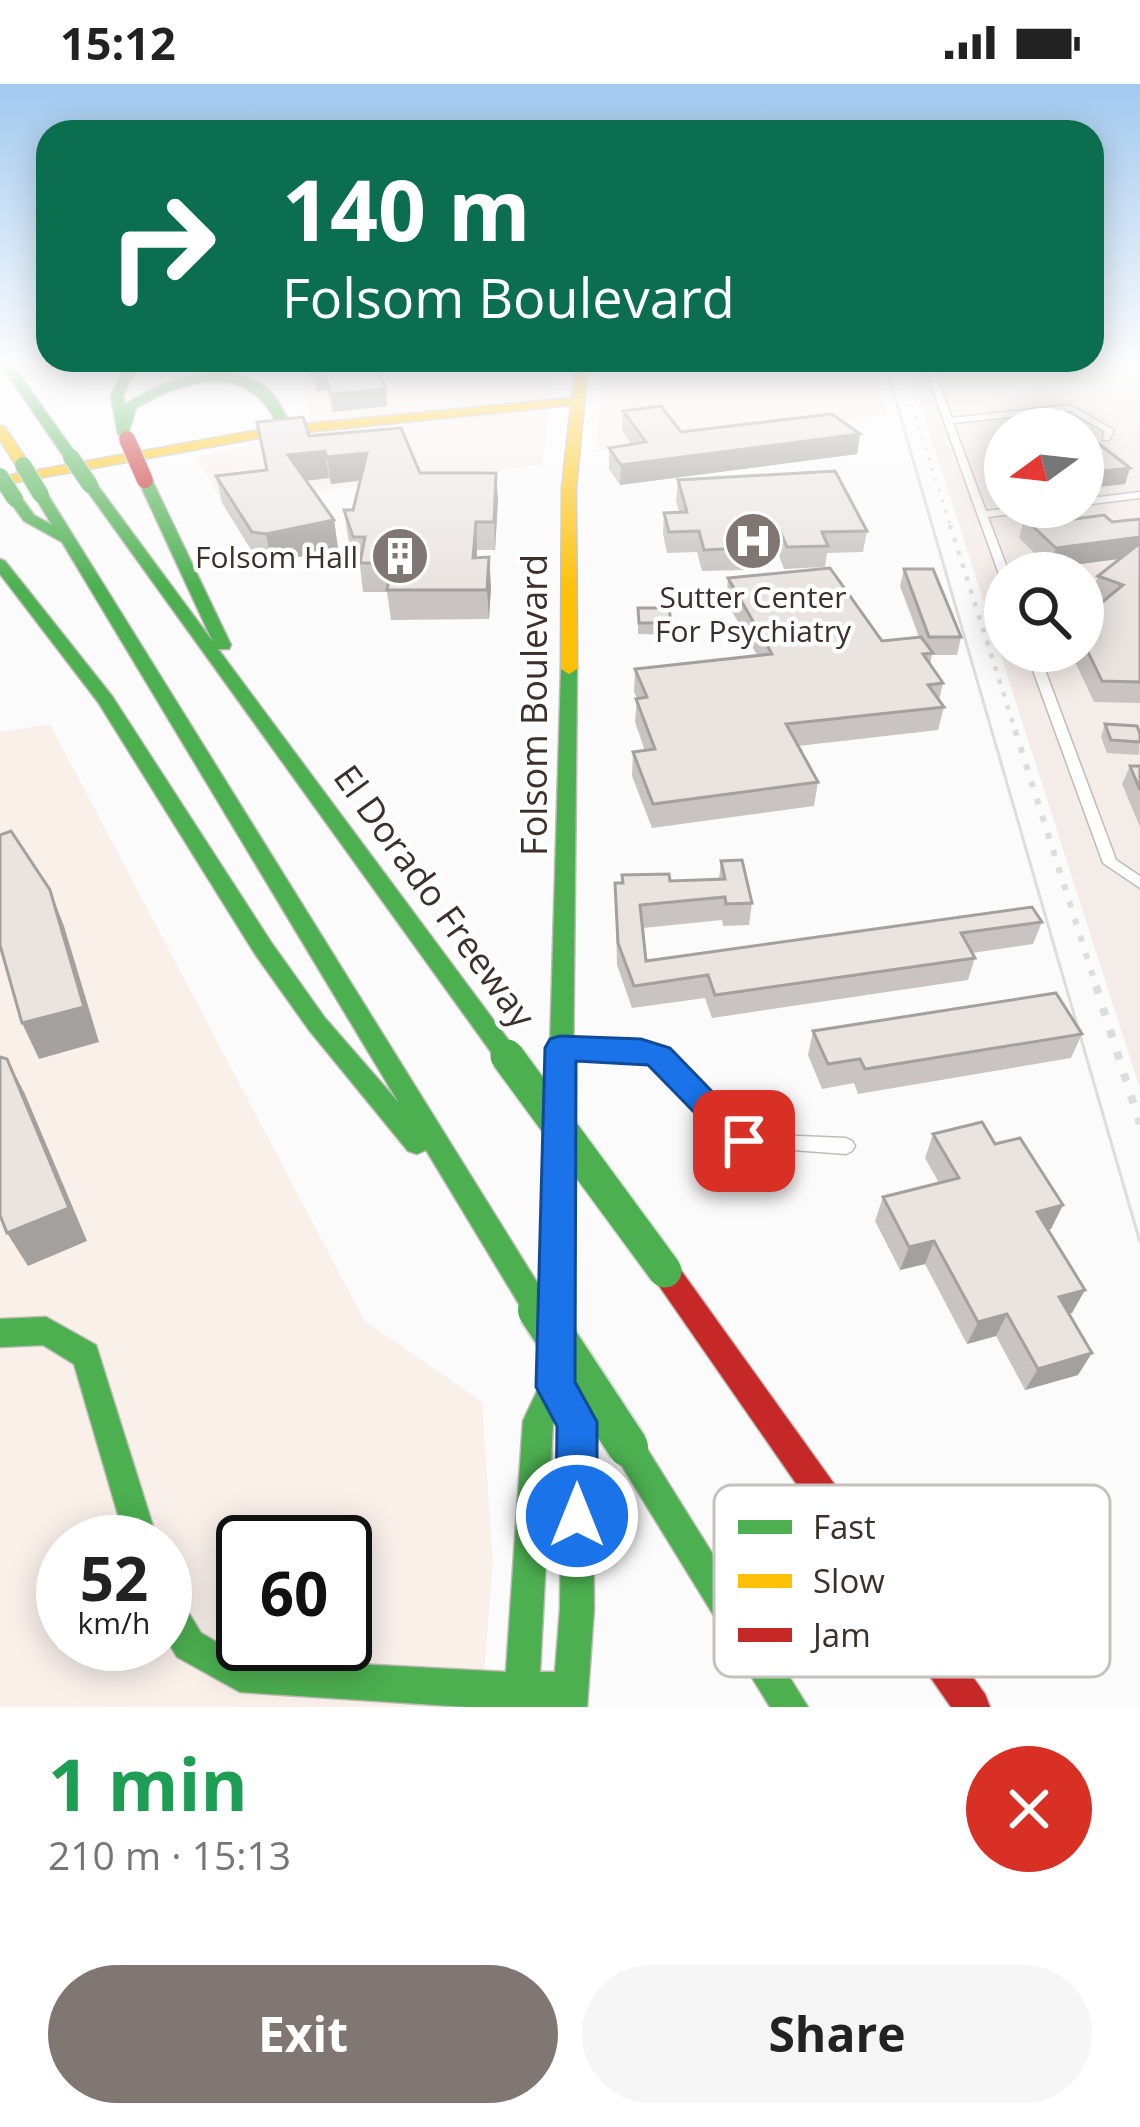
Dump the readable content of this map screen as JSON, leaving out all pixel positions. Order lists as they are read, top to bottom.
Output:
{
  "streets": {
    "main road": ["Folsom Boulevard", "El Dorado Freeway"]
  },
  "places": {
    "hospital": ["Sutter Center For Psychiatry"],
    "building": ["Folsom Hall"]
  },
  "legend": ["Fast", "Slow", "Jam"],
  "north": "left",
  "page": {
    "status": "15:12",
    "turn": ["140 m", "Folsom Boulevard"],
    "speed": "52 km/h",
    "limit": "60",
    "heading": ["1 min", "210 m · 15:13"],
    "buttons": ["Exit", "Share"]
  }
}
